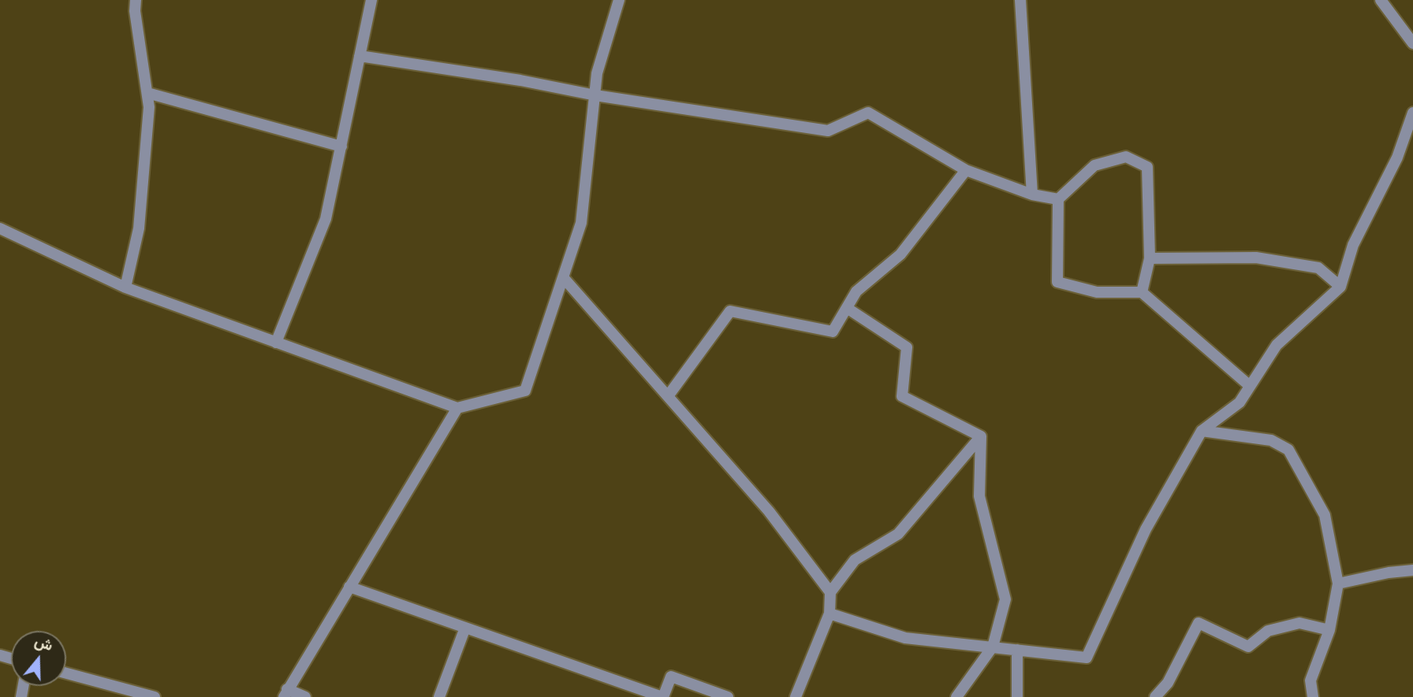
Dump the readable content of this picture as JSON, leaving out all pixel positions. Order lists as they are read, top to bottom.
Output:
{
  "north": "top"
}
